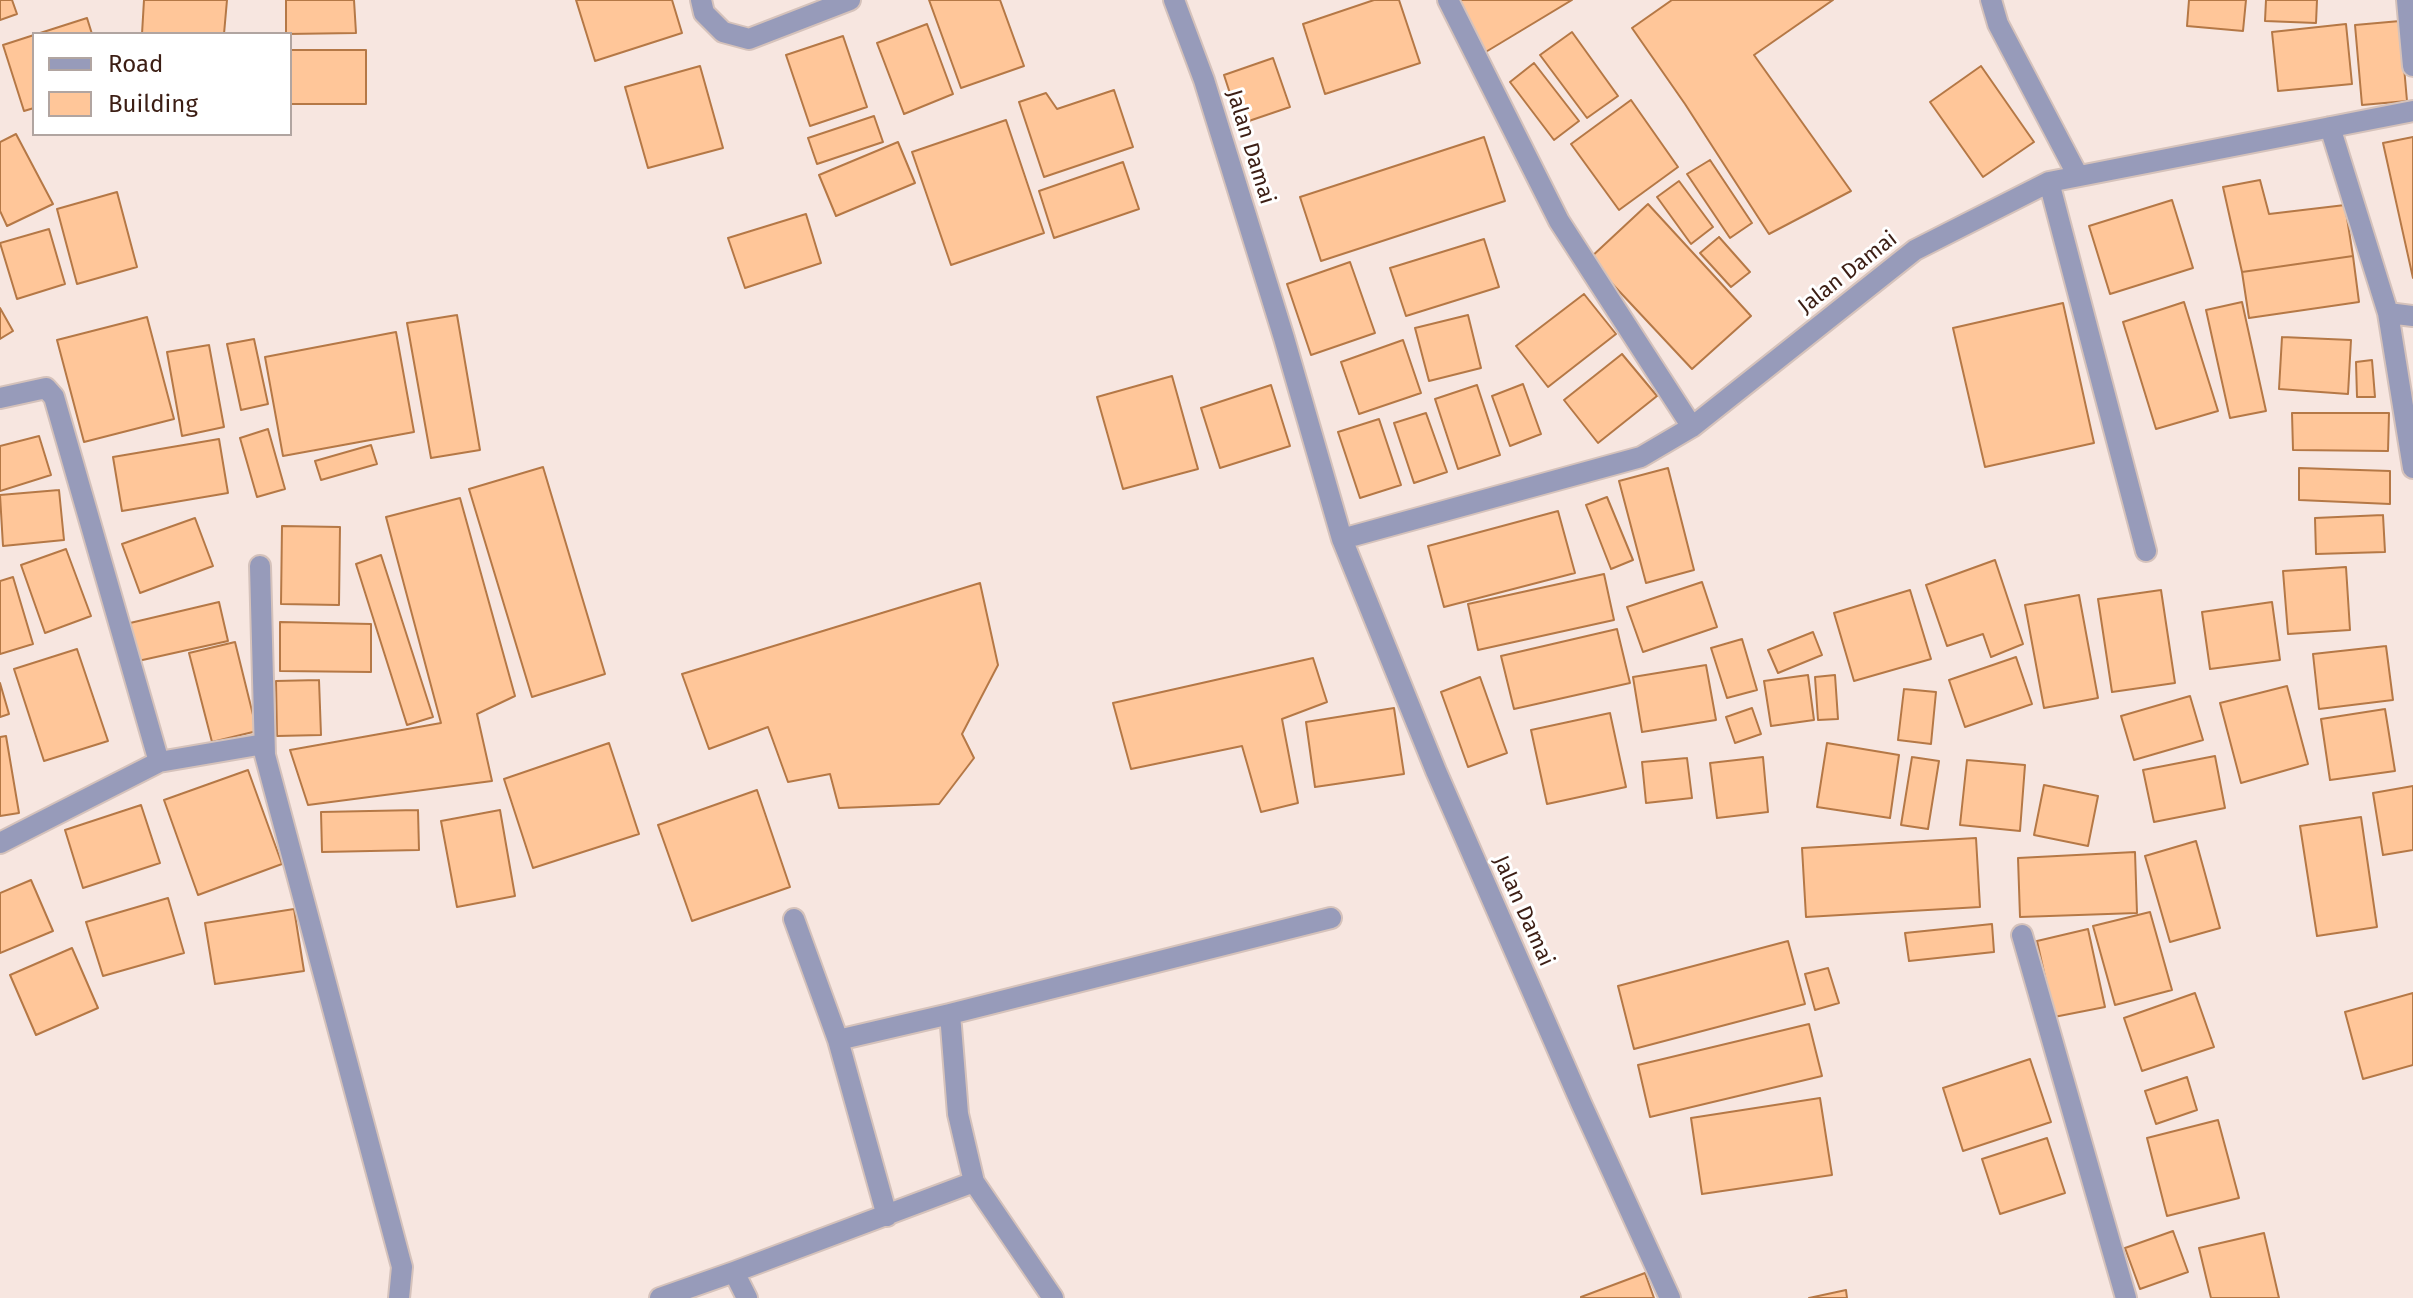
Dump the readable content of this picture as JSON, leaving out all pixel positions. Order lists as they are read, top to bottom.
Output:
{
  "streets": {
    "street": ["Jalan Damai"]
  },
  "legend": ["Road", "Building"]
}
